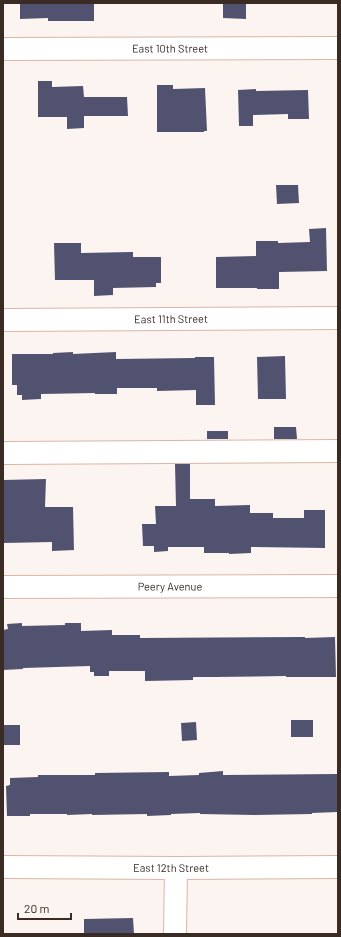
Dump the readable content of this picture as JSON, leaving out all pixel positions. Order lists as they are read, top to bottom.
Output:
{
  "streets": {
    "street": [
      "East 10th Street",
      "East 11th Street",
      "Peery Avenue",
      "East 12th Street"
    ]
  },
  "scale_bar": "20 m"
}
